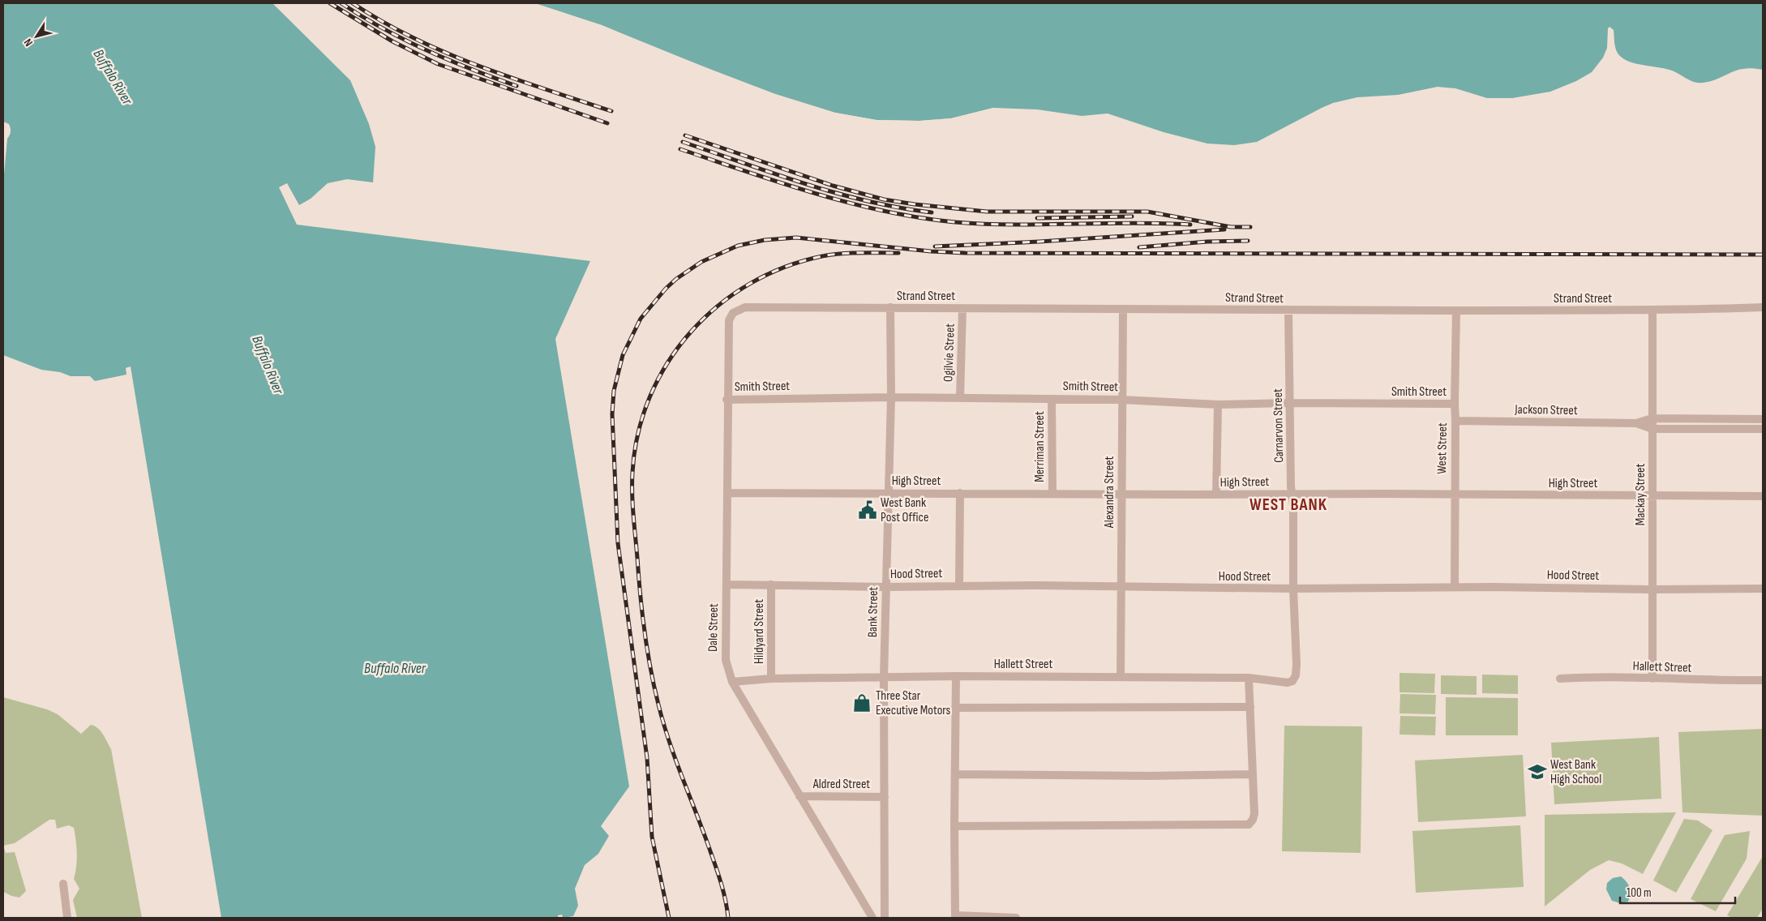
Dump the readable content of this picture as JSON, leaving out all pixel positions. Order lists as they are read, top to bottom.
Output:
{
  "streets": {
    "street": [
      "Strand Street",
      "Ogilvie Street",
      "Smith Street",
      "Jackson Street",
      "Carnarvon Street",
      "Merriman Street",
      "West Street",
      "High Street",
      "Alexandra Street",
      "Mackay Street",
      "Hood Street",
      "Bank Street",
      "Dale Street",
      "Hildyard Street",
      "Hallett Street",
      "Aldred Street"
    ]
  },
  "crossings": [
    ["Strand Street", "Ogilvie Street"],
    ["Strand Street", "Carnarvon Street"],
    ["Strand Street", "West Street"],
    ["Strand Street", "Alexandra Street"],
    ["Strand Street", "Mackay Street"],
    ["Strand Street", "Bank Street"],
    ["Strand Street", "Dale Street"],
    ["Ogilvie Street", "Smith Street"],
    ["Smith Street", "Carnarvon Street"],
    ["Smith Street", "Merriman Street"],
    ["Smith Street", "West Street"],
    ["Smith Street", "Alexandra Street"],
    ["Smith Street", "Bank Street"],
    ["Smith Street", "Dale Street"],
    ["Jackson Street", "West Street"],
    ["Jackson Street", "Mackay Street"],
    ["Carnarvon Street", "High Street"],
    ["Carnarvon Street", "Hood Street"],
    ["Carnarvon Street", "Hallett Street"],
    ["Merriman Street", "High Street"],
    ["West Street", "High Street"],
    ["West Street", "Hood Street"],
    ["High Street", "Alexandra Street"],
    ["High Street", "Mackay Street"],
    ["High Street", "Bank Street"],
    ["High Street", "Dale Street"],
    ["Alexandra Street", "Hood Street"],
    ["Alexandra Street", "Hallett Street"],
    ["Mackay Street", "Hood Street"],
    ["Mackay Street", "Hallett Street"],
    ["Hood Street", "Bank Street"],
    ["Hood Street", "Dale Street"],
    ["Hood Street", "Hildyard Street"],
    ["Bank Street", "Hallett Street"],
    ["Bank Street", "Aldred Street"],
    ["Dale Street", "Hallett Street"],
    ["Dale Street", "Aldred Street"],
    ["Hildyard Street", "Hallett Street"]
  ],
  "districts": ["WEST BANK"],
  "water": ["Buffalo River"],
  "places": {
    "public building": ["West Bank Post Office"],
    "shop": ["Three Star Executive Motors"],
    "school or university": ["West Bank High School"]
  },
  "scale_bar": "100 m",
  "north": "bottom left"
}
